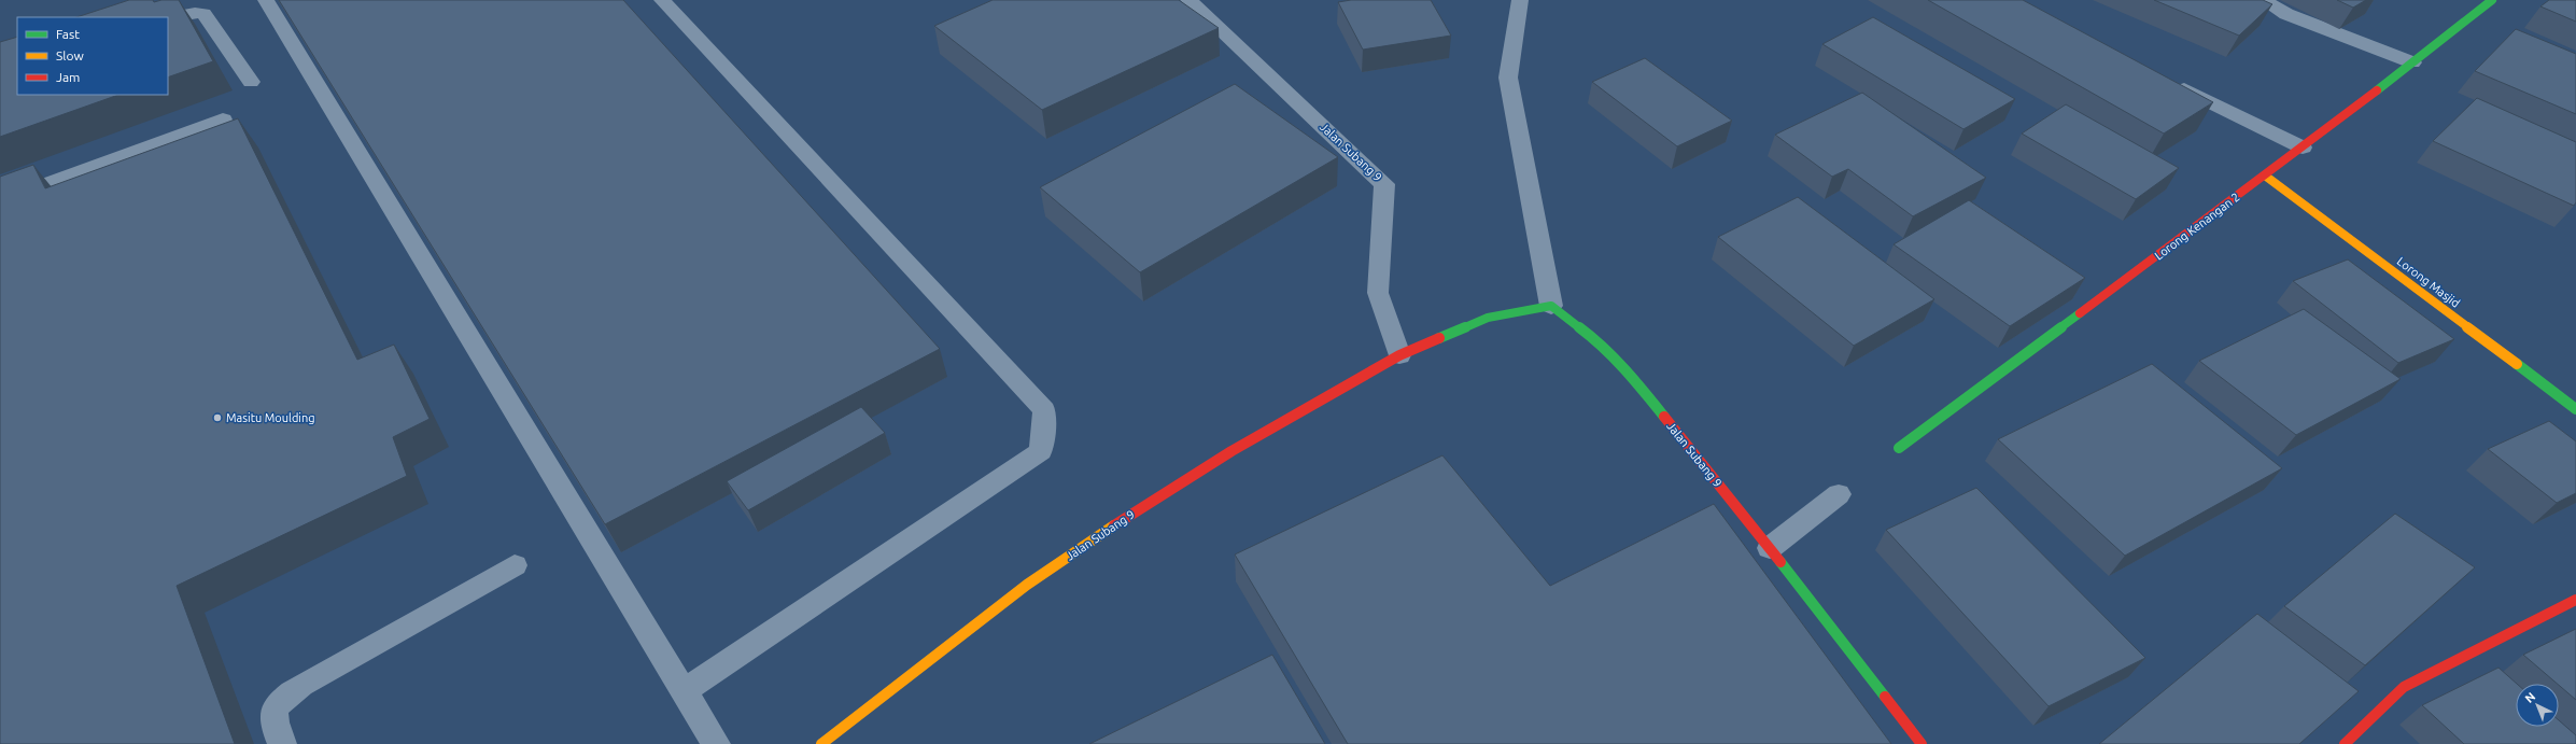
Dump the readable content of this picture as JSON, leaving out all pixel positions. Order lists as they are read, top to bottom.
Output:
{
  "streets": {
    "street": ["Jalan Subang 9", "Lorong Kenangan 2", "Lorong Masjid"]
  },
  "crossings": [
    ["Lorong Kenangan 2", "Lorong Masjid"]
  ],
  "places": ["Masitu Moulding"],
  "legend": ["Fast", "Slow", "Jam"],
  "north": "top left"
}
